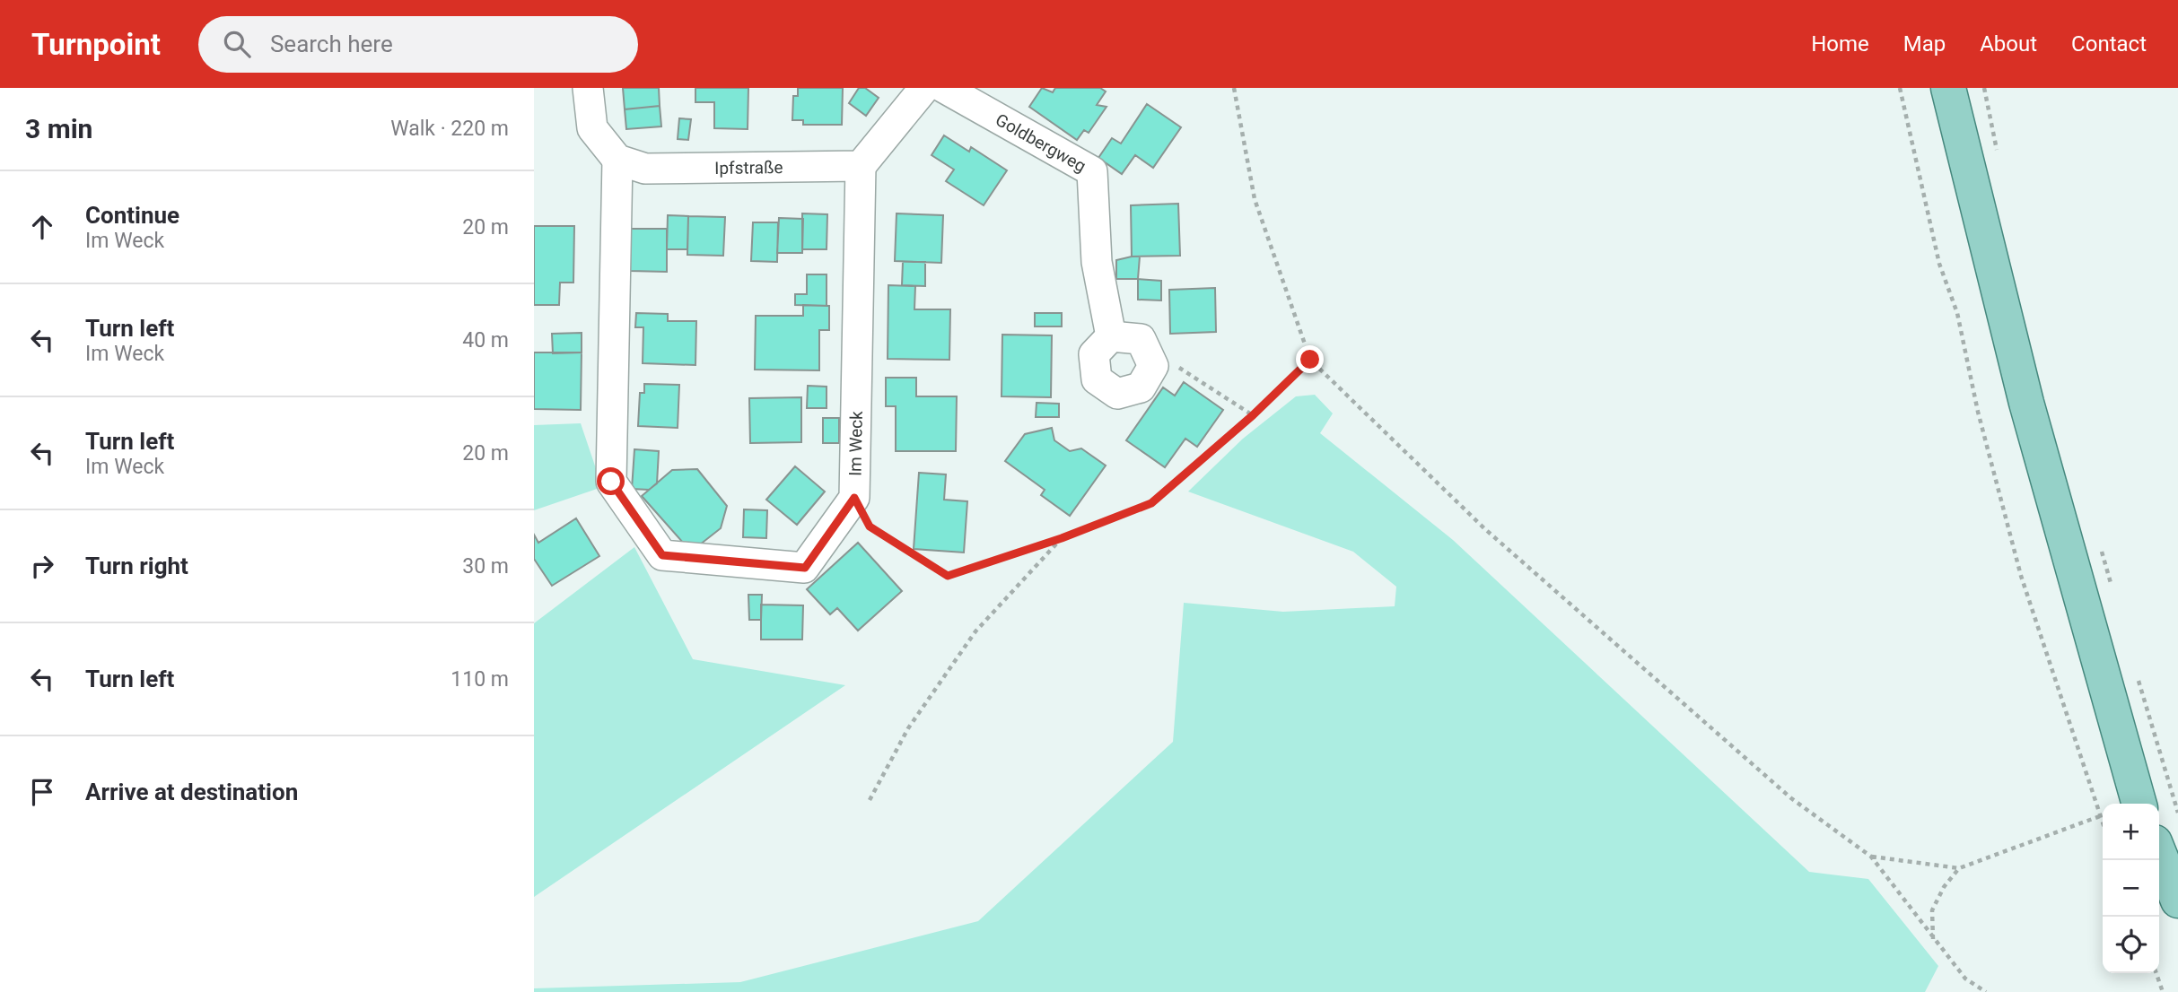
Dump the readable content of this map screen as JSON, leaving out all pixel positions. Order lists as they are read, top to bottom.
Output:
{
  "streets": {
    "street": ["Goldbergweg", "Ipfstraße", "Im Weck"]
  },
  "crossings": [
    ["Ipfstraße", "Im Weck"]
  ],
  "page": {
    "header": "Turnpoint",
    "search": "Search here",
    "nav": [
      "Home",
      "Map",
      "About",
      "Contact"
    ],
    "heading": ["3 min", "Walk · 220 m"],
    "list": [
      ["Continue", "Im Weck", "20 m"],
      ["Turn left", "Im Weck", "40 m"],
      ["Turn left", "Im Weck", "20 m"],
      ["Turn right", "30 m"],
      ["Turn left", "110 m"],
      "Arrive at destination"
    ],
    "map_buttons": ["+", "−"]
  }
}
